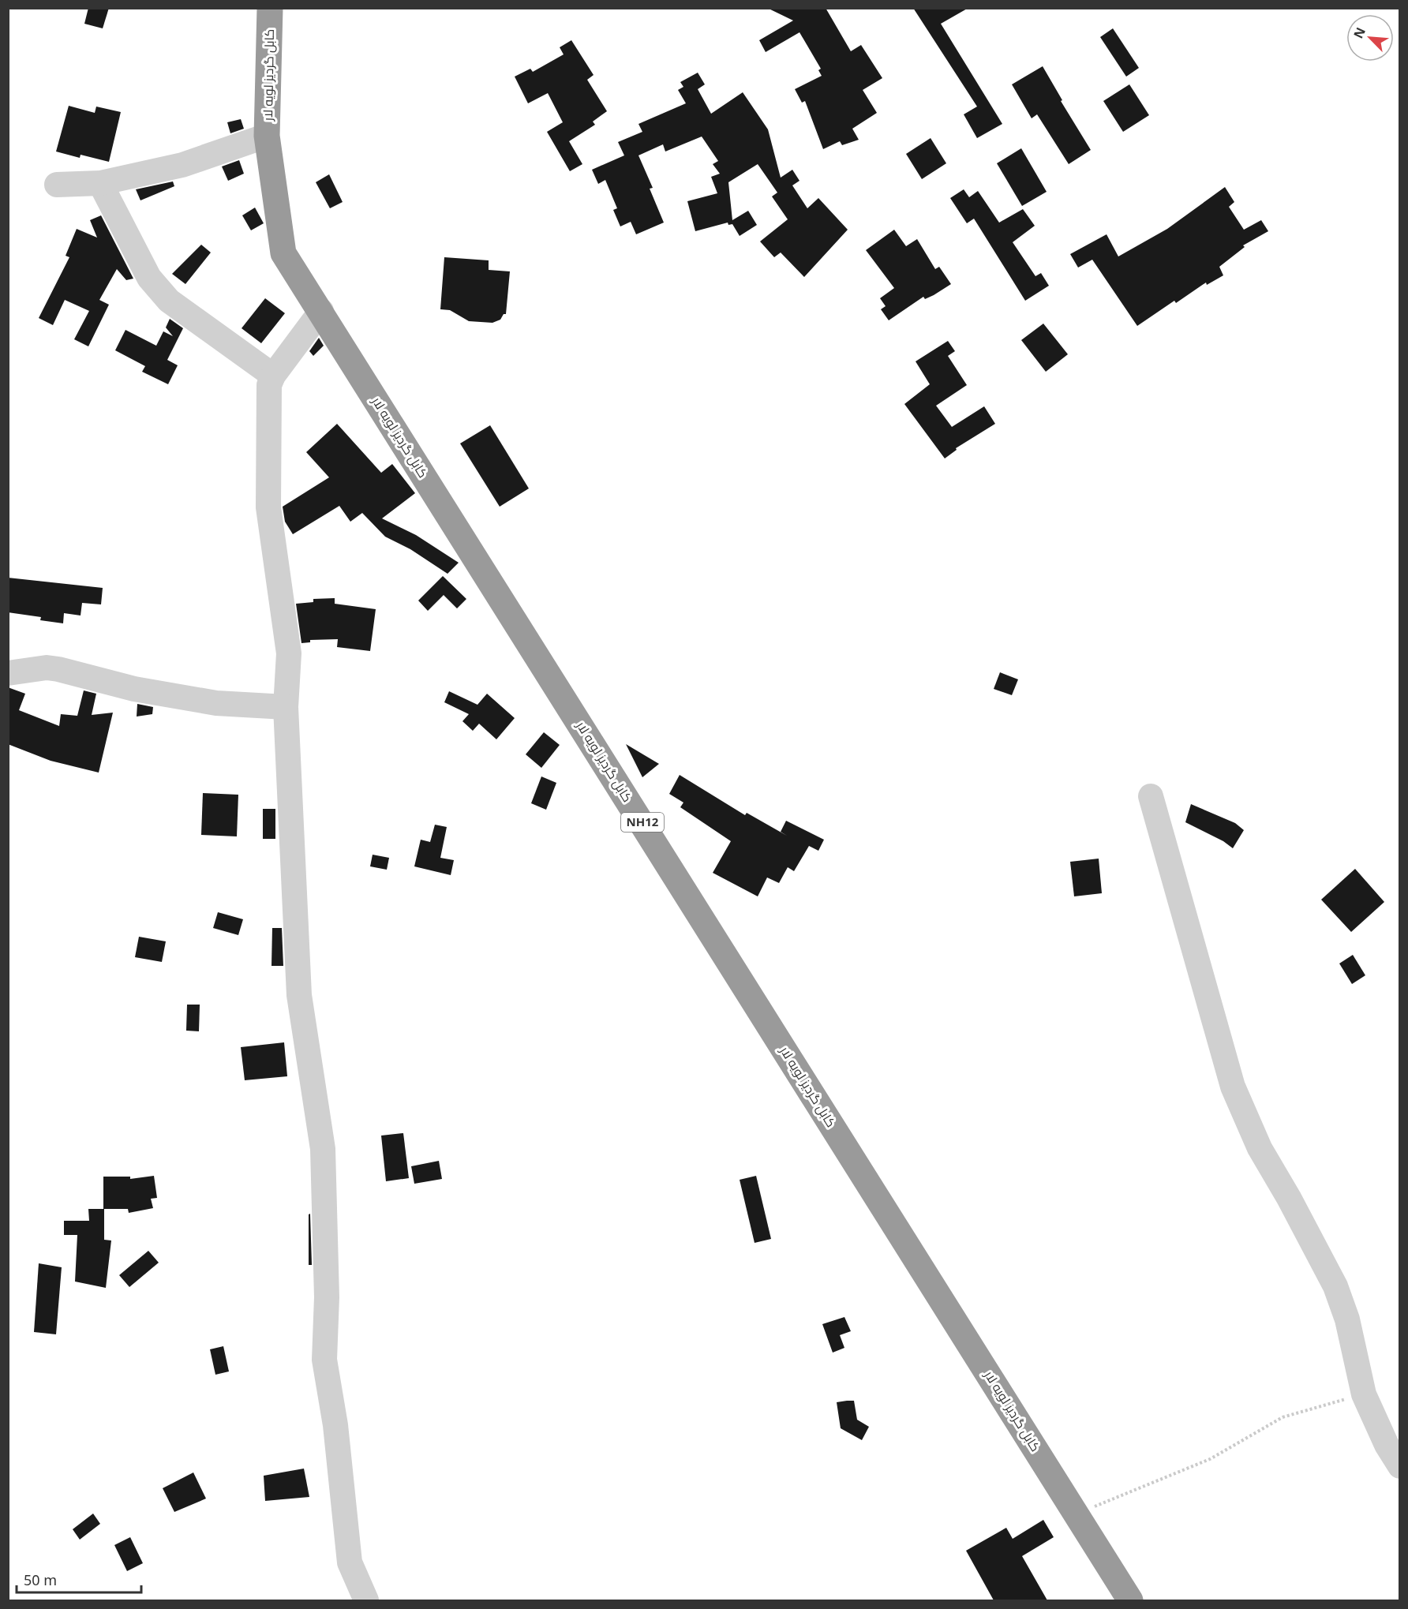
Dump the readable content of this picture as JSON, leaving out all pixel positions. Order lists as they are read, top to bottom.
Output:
{
  "streets": {
    "highway": ["کابل گردیز لویه لار", "NH12"]
  },
  "scale_bar": "50 m",
  "north": "top left"
}
